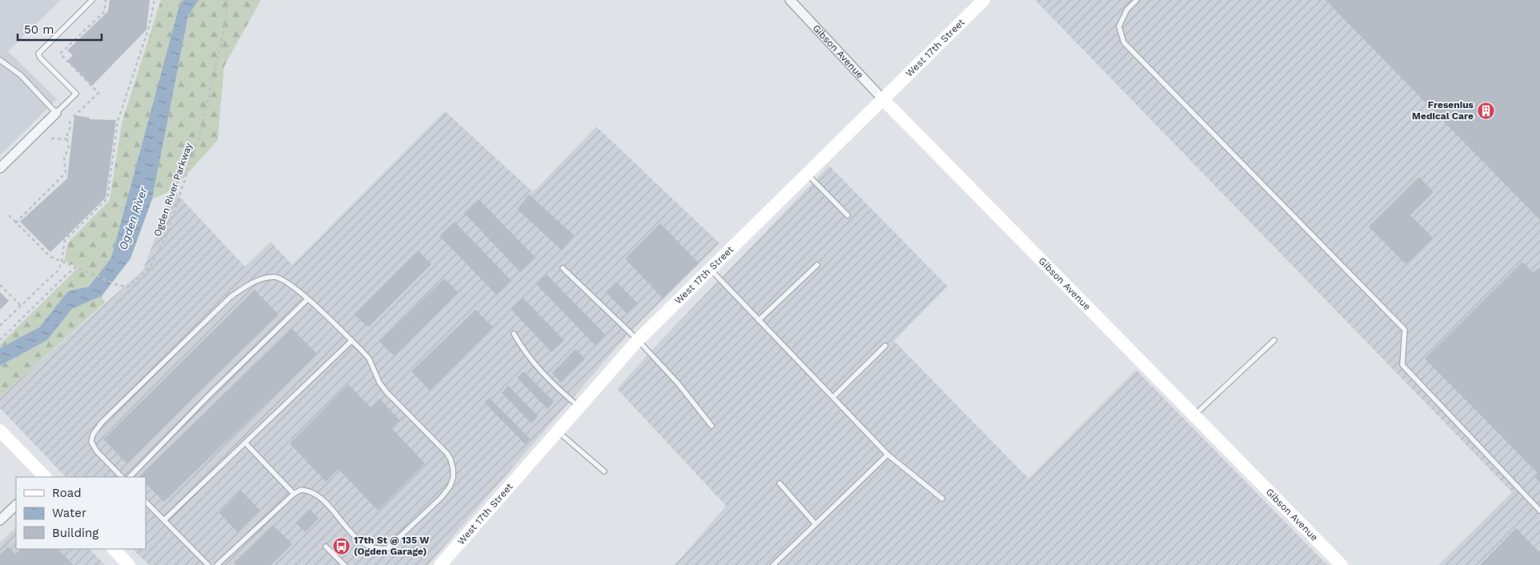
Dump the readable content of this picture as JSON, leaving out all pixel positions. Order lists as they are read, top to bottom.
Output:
{
  "streets": {
    "street": ["West 17th Street", "Gibson Avenue"],
    "path": ["Ogden River Parkway"]
  },
  "crossings": [
    ["West 17th Street", "Gibson Avenue"]
  ],
  "water": ["Ogden River"],
  "places": {
    "building": ["Fresenius Medical Care"],
    "bus stop": ["17th St @ 135 W (Ogden Garage)"]
  },
  "legend": ["Road", "Water", "Building"],
  "scale_bar": "50 m"
}
